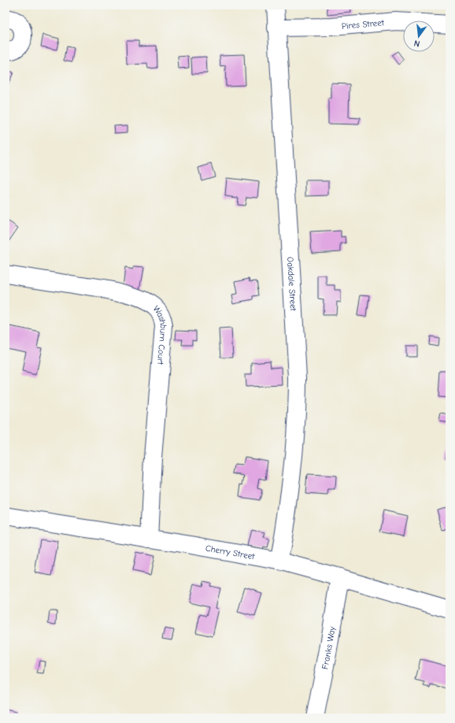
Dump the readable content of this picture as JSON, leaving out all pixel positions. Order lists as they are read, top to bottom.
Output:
{
  "streets": {
    "street": [
      "Pires Street",
      "Oakdale Street",
      "Washburn Court",
      "Cherry Street",
      "Franks Way"
    ]
  },
  "crossings": [
    ["Pires Street", "Oakdale Street"],
    ["Oakdale Street", "Cherry Street"],
    ["Washburn Court", "Cherry Street"],
    ["Cherry Street", "Franks Way"]
  ],
  "north": "bottom"
}
